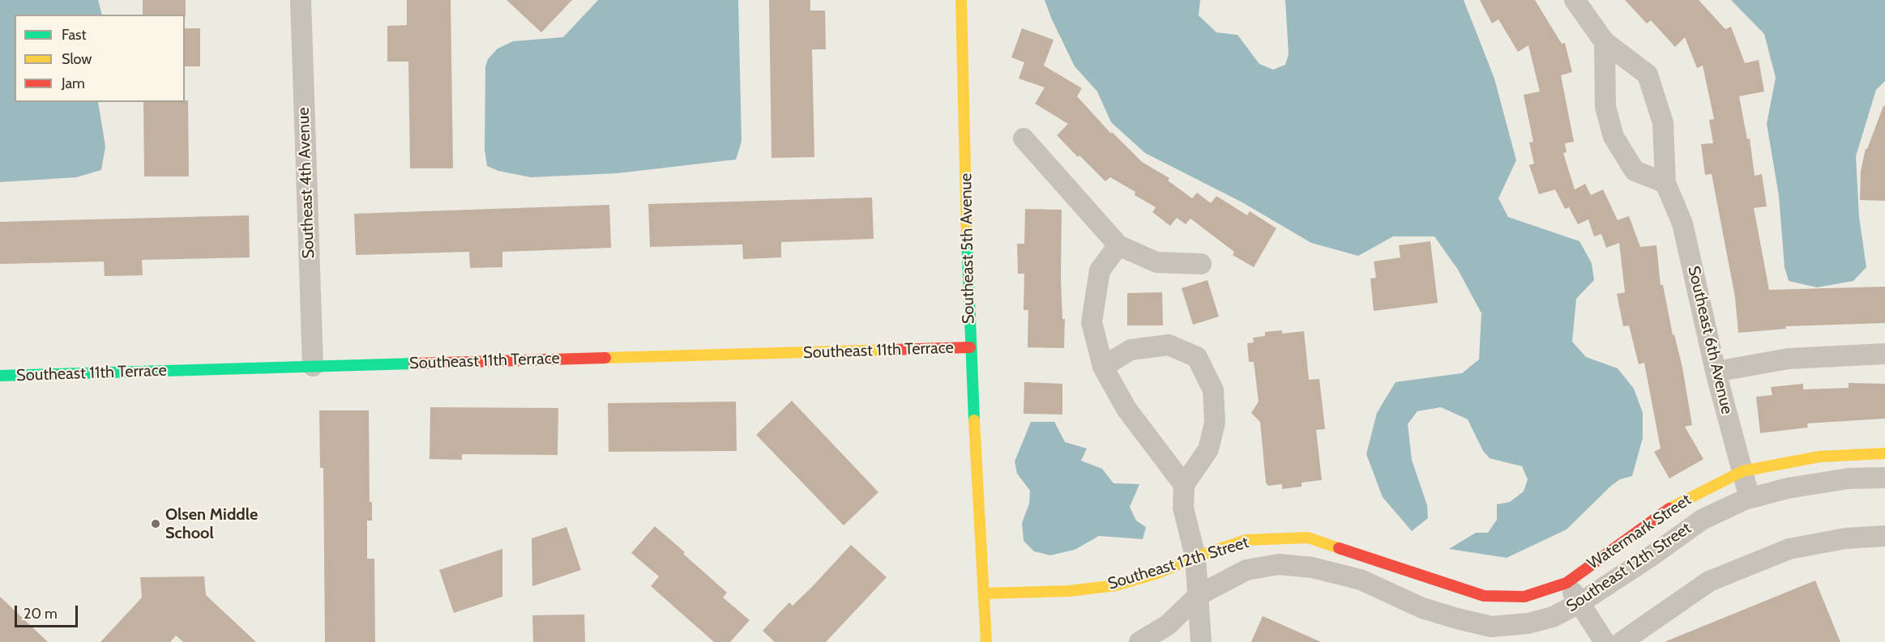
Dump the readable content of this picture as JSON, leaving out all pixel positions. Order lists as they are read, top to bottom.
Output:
{
  "streets": {
    "street": [
      "Southeast 4th Avenue",
      "Southeast 5th Avenue",
      "Southeast 6th Avenue",
      "Southeast 11th Terrace",
      "Watermark Street",
      "Southeast 12th Street"
    ]
  },
  "crossings": [
    ["Southeast 4th Avenue", "Southeast 11th Terrace"],
    ["Southeast 5th Avenue", "Southeast 11th Terrace"],
    ["Southeast 5th Avenue", "Southeast 12th Street"],
    ["Southeast 6th Avenue", "Watermark Street"],
    ["Southeast 6th Avenue", "Southeast 12th Street"],
    ["Watermark Street", "Southeast 12th Street"]
  ],
  "places": ["Olsen Middle School"],
  "legend": ["Fast", "Slow", "Jam"],
  "scale_bar": "20 m"
}
